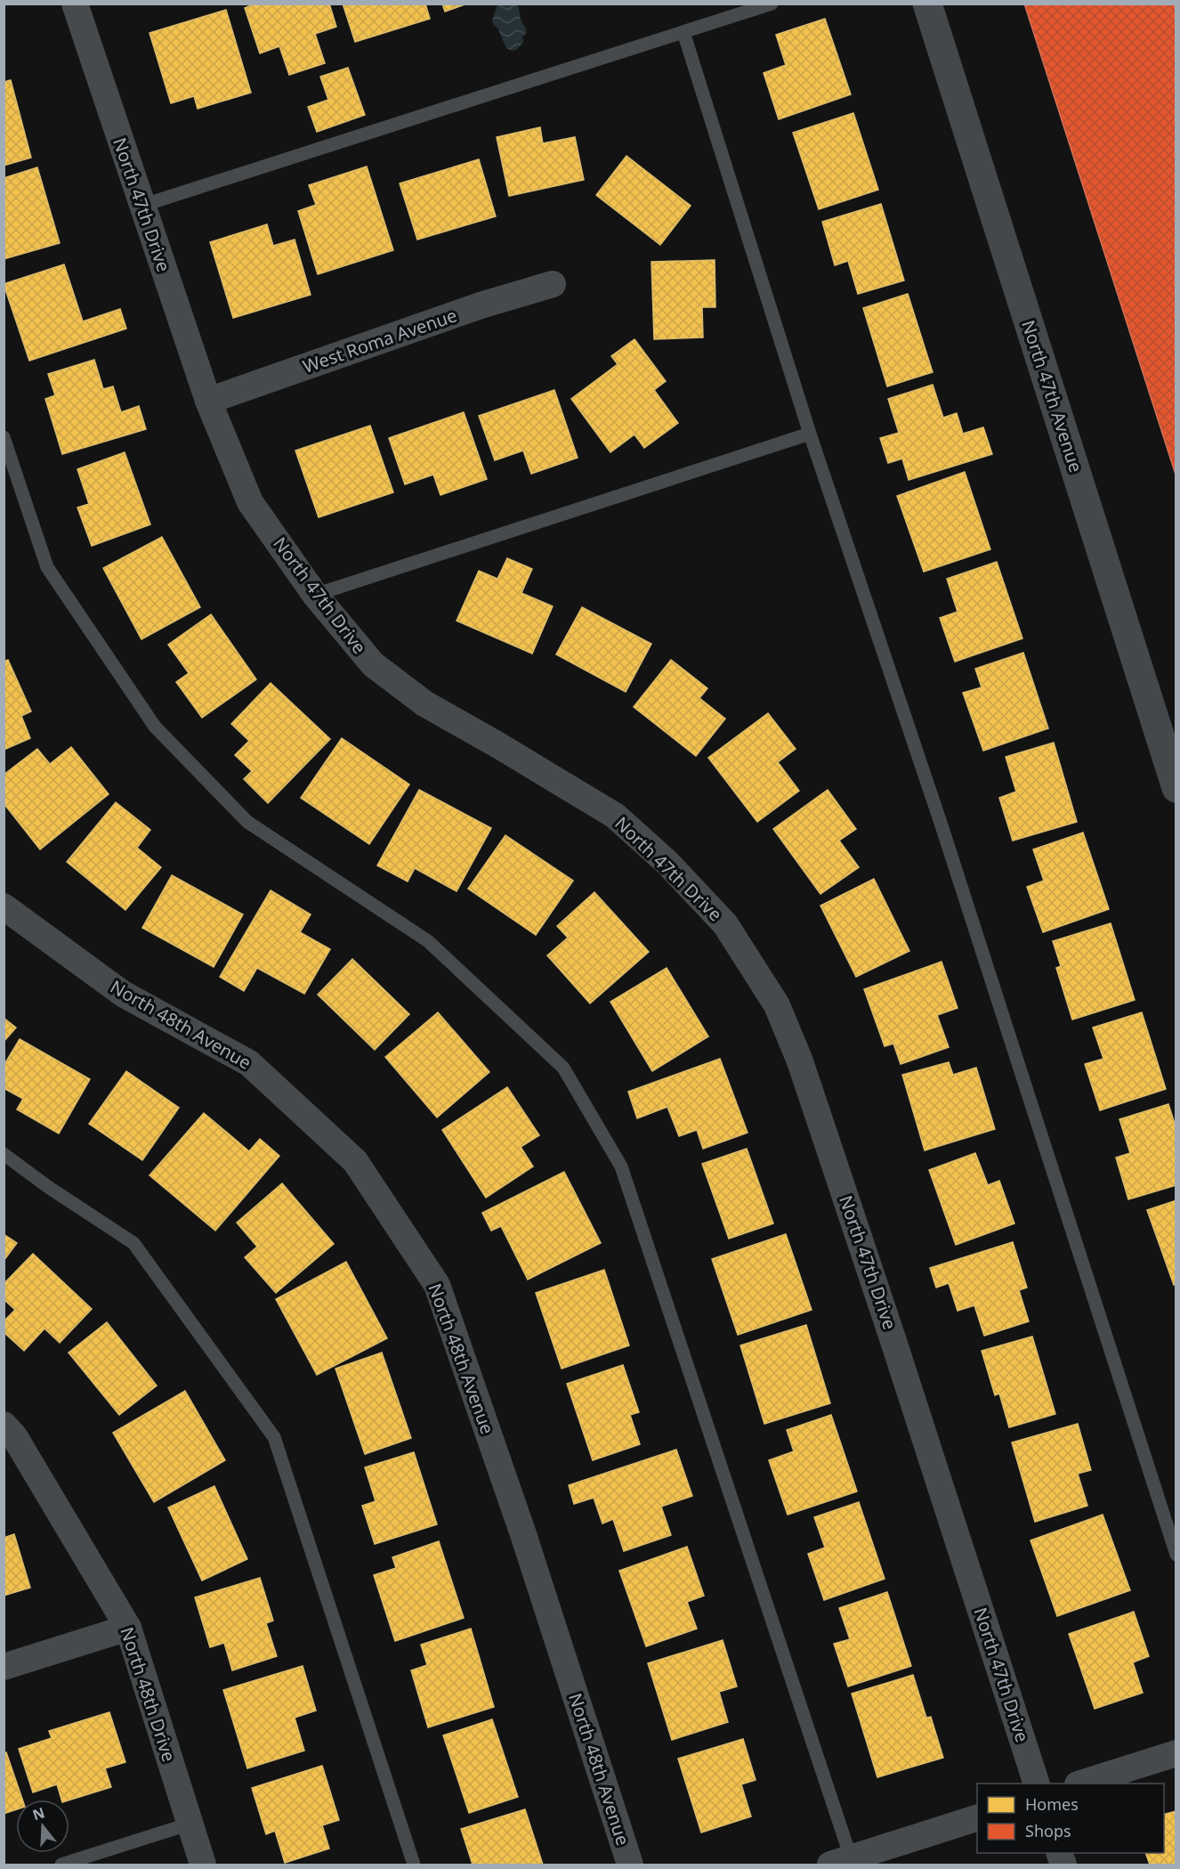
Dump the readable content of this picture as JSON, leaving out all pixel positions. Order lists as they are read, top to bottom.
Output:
{
  "streets": {
    "street": [
      "North 47th Drive",
      "West Roma Avenue",
      "North 47th Avenue",
      "North 48th Avenue",
      "North 48th Drive"
    ]
  },
  "crossings": [
    ["North 47th Drive", "West Roma Avenue"]
  ],
  "legend": ["Homes", "Shops"],
  "north": "top"
}
